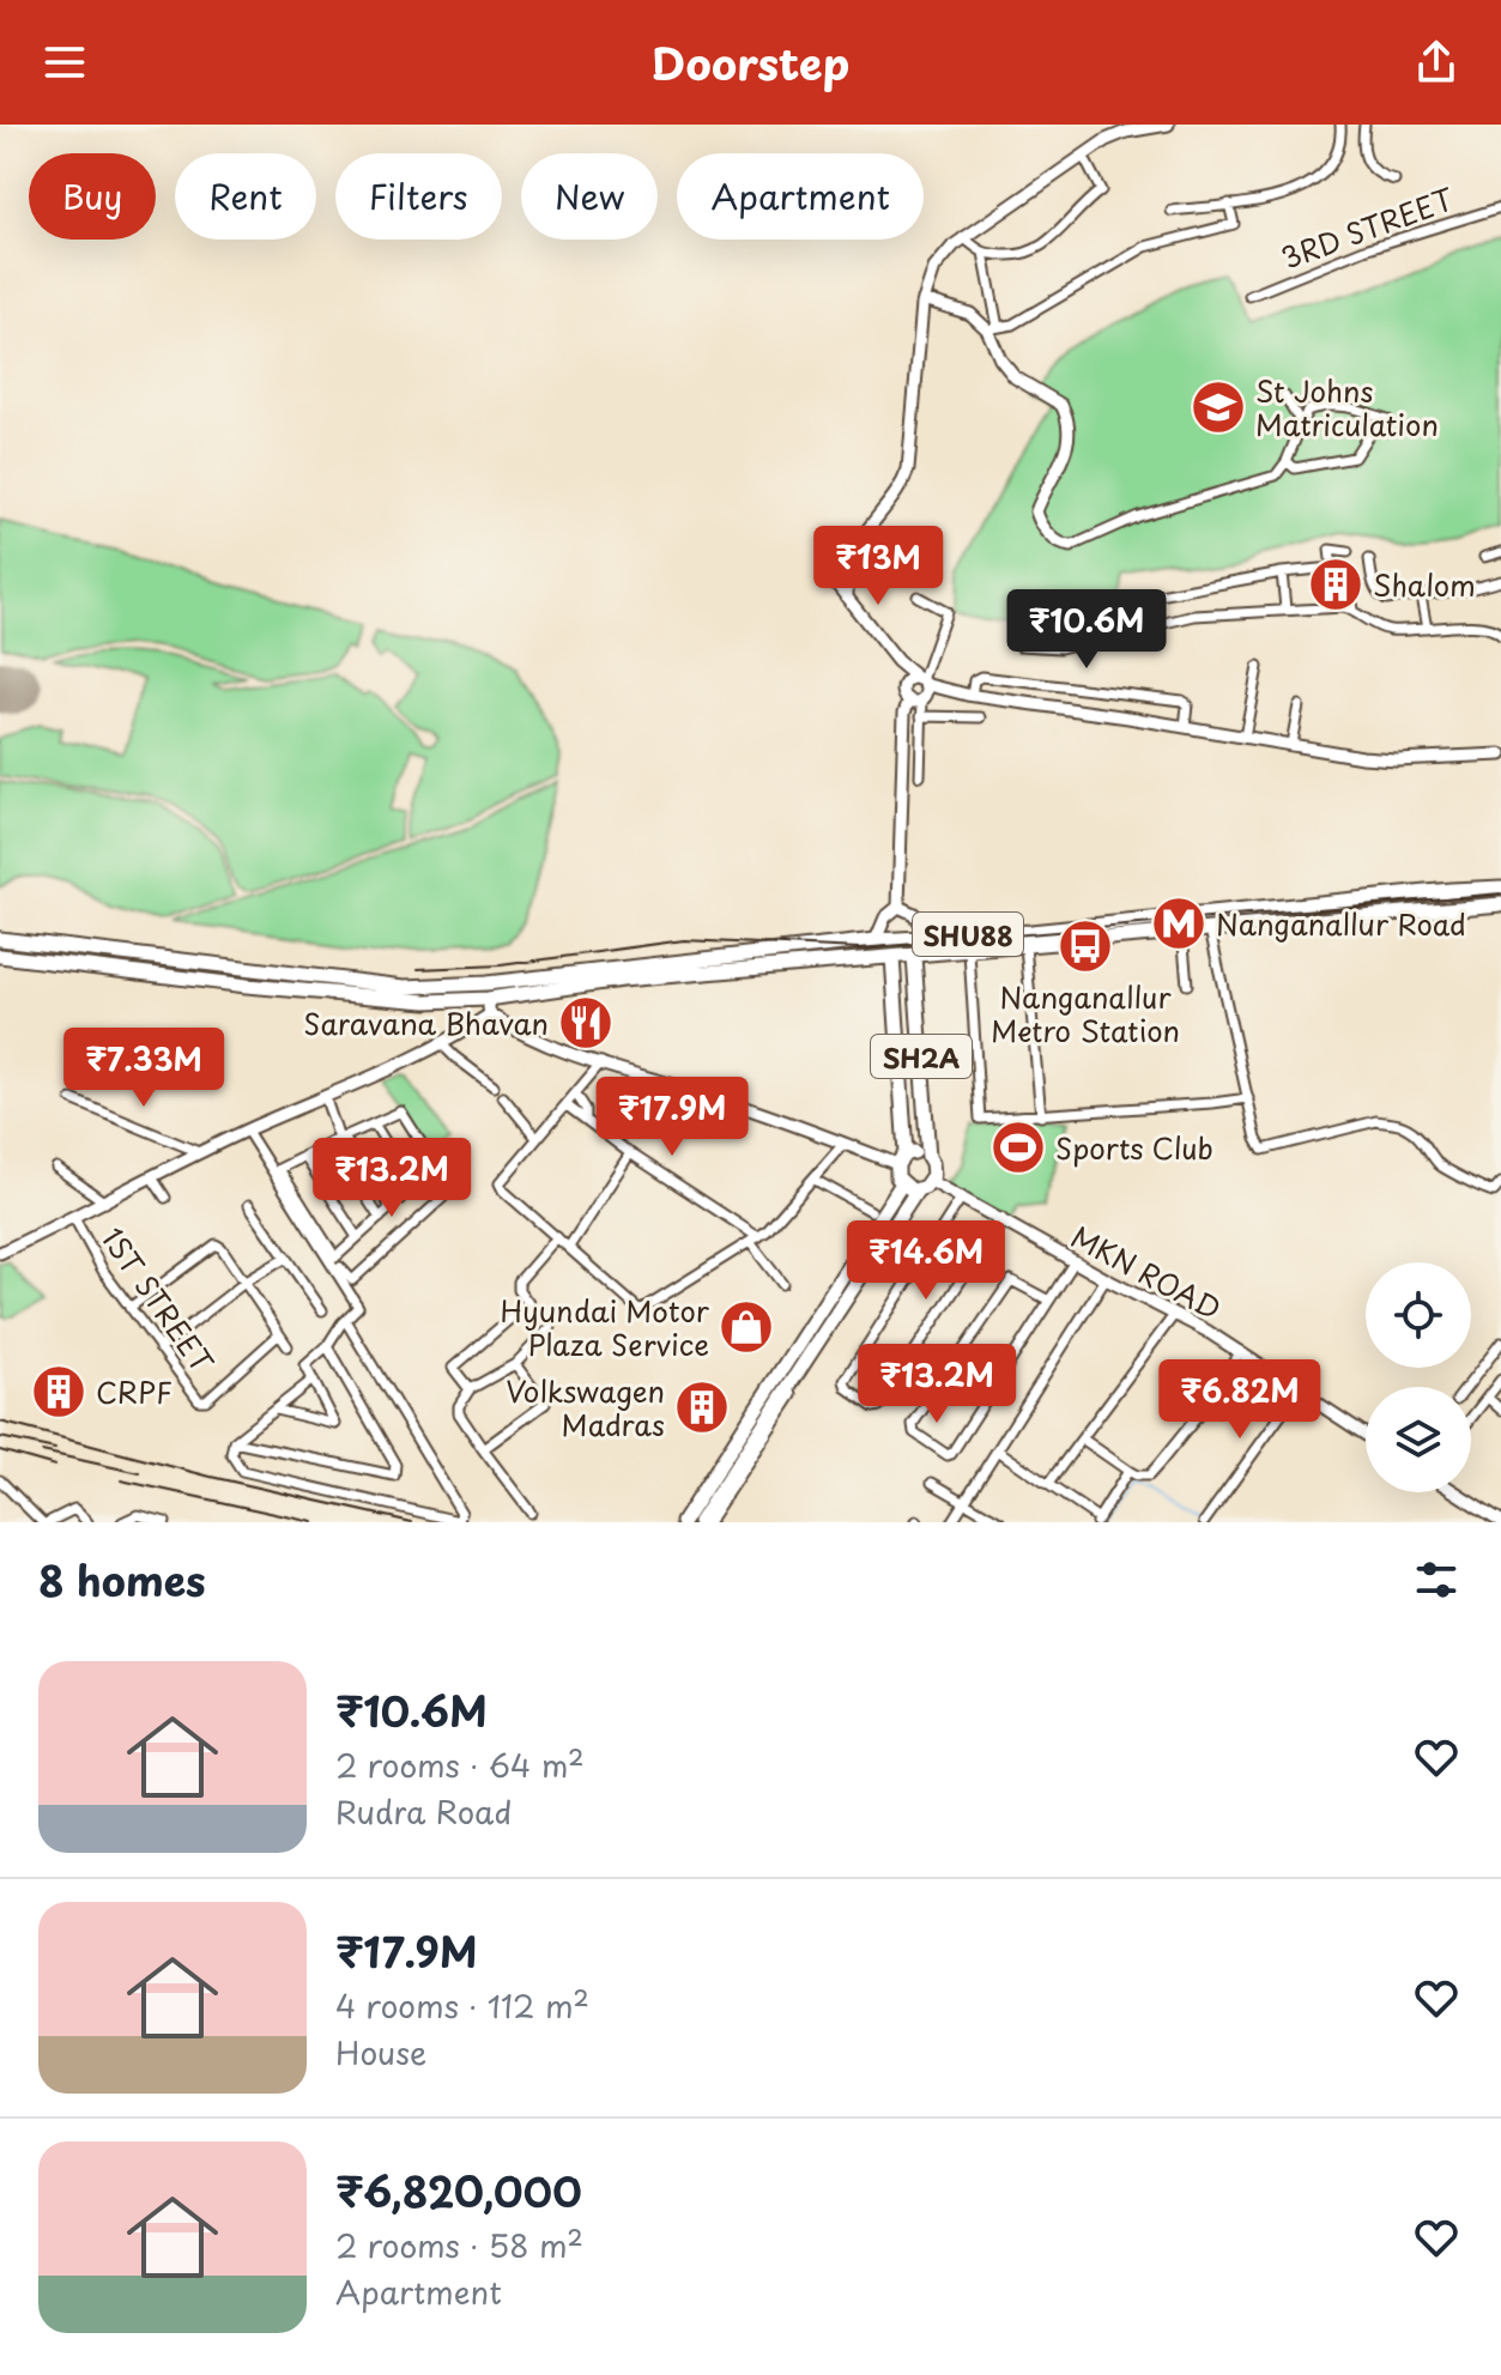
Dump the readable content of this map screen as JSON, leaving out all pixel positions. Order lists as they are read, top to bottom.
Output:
{
  "streets": {
    "main road": ["SHU88", "SH2A"],
    "street": ["3RD STREET", "MKN ROAD", "1ST STREET"]
  },
  "crossings": [
    ["SHU88", "SH2A"],
    ["SH2A", "MKN ROAD"]
  ],
  "places": {
    "school or university": ["St Johns Matriculation"],
    "building": ["Shalom", "CRPF", "Volkswagen Madras"],
    "metro station": ["Nanganallur Road"],
    "bus stop": ["Nanganallur Metro Station"],
    "restaurant": ["Saravana Bhavan"],
    "sports": ["Sports Club"],
    "shop": ["Hyundai Motor Plaza Service"]
  },
  "page": {
    "header": "Doorstep",
    "chip": [
      "Buy",
      "Rent",
      "Filters",
      "New",
      "Apartment"
    ],
    "price": [
      "₹13M",
      "₹10.6M",
      "₹7.33M",
      "₹17.9M",
      "₹13.2M",
      "₹14.6M",
      "₹13.2M",
      "₹6.82M"
    ],
    "heading": "8 homes",
    "list": [
      {
        "name": "₹10.6M",
        "note": "2 rooms · 64 m² · Rudra Road"
      },
      {
        "name": "₹17.9M",
        "note": "4 rooms · 112 m² · House"
      },
      {
        "name": "₹6,820,000",
        "note": "2 rooms · 58 m² · Apartment"
      }
    ]
  }
}
